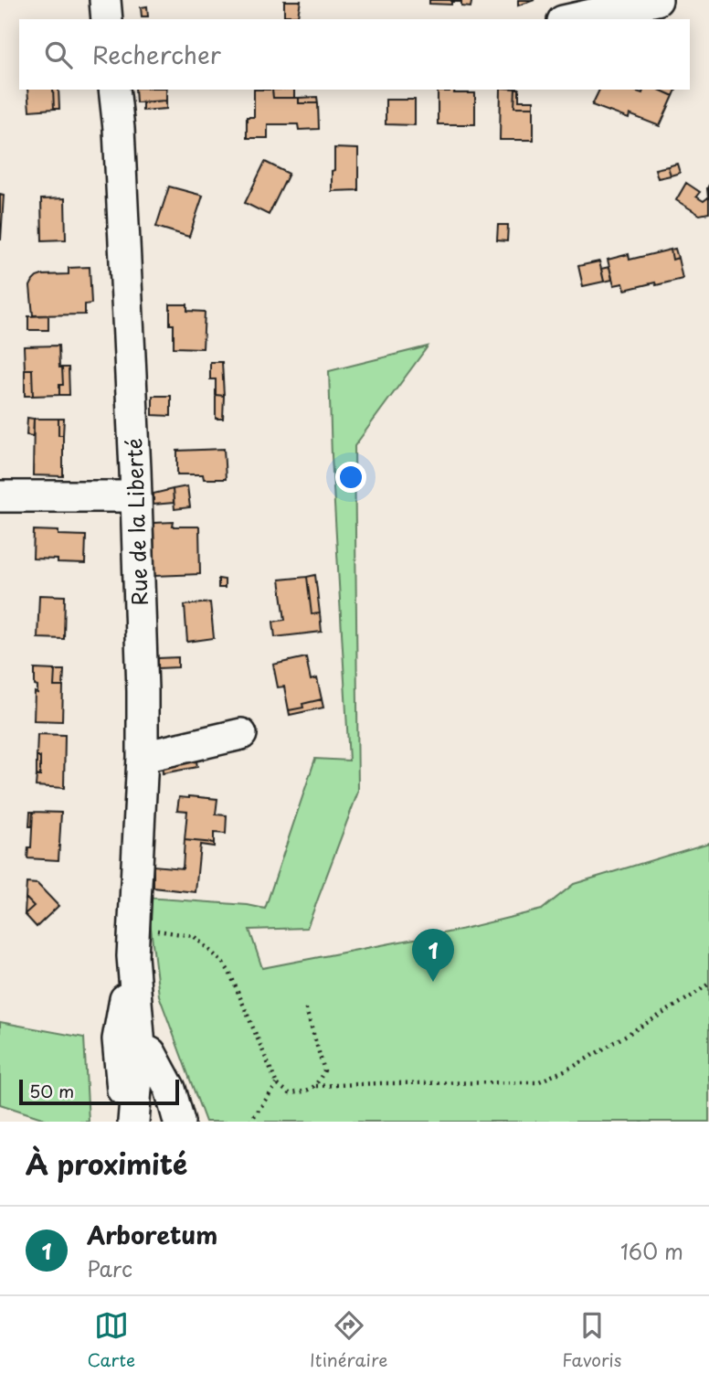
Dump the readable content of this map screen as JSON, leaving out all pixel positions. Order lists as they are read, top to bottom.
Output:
{
  "streets": {
    "street": ["Rue de la Liberté"]
  },
  "scale_bar": "50 m",
  "page": {
    "search": "Rechercher",
    "pins": "1",
    "scale": "50 m",
    "heading": "À proximité",
    "list": [
      {
        "mark": "1",
        "name": "Arboretum",
        "note": "Parc",
        "value": "160 m"
      }
    ],
    "nav": ["Carte", "Itinéraire", "Favoris"]
  }
}
